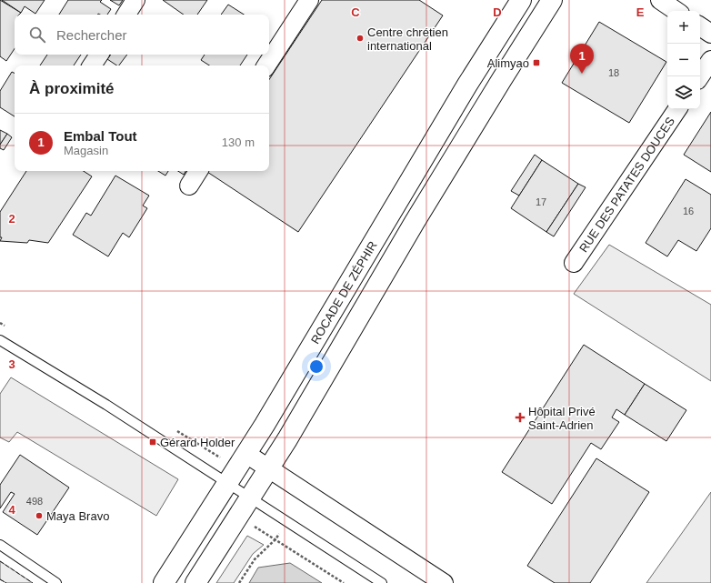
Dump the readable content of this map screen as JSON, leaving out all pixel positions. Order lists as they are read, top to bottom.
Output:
{
  "streets": {
    "main road": ["ROCADE DE ZÉPHIR"],
    "street": ["RUE DES PATATES DOUCES"]
  },
  "places": {
    "other": ["Centre chrétien international", "Maya Bravo"],
    "transit": ["Alimyao", "Gérard Holder"],
    "health": ["Hôpital Privé Saint-Adrien"]
  },
  "house_numbers": [
    "18",
    "17",
    "16",
    "498"
  ],
  "page": {
    "map_buttons": ["+", "−"],
    "search": "Rechercher",
    "pins": "1",
    "heading": "À proximité",
    "list": [
      {
        "mark": "1",
        "name": "Embal Tout",
        "note": "Magasin",
        "value": "130 m"
      }
    ]
  },
  "grid": {
    "columns": ["C", "D", "E"],
    "rows": ["2", "3", "4"]
  }
}
